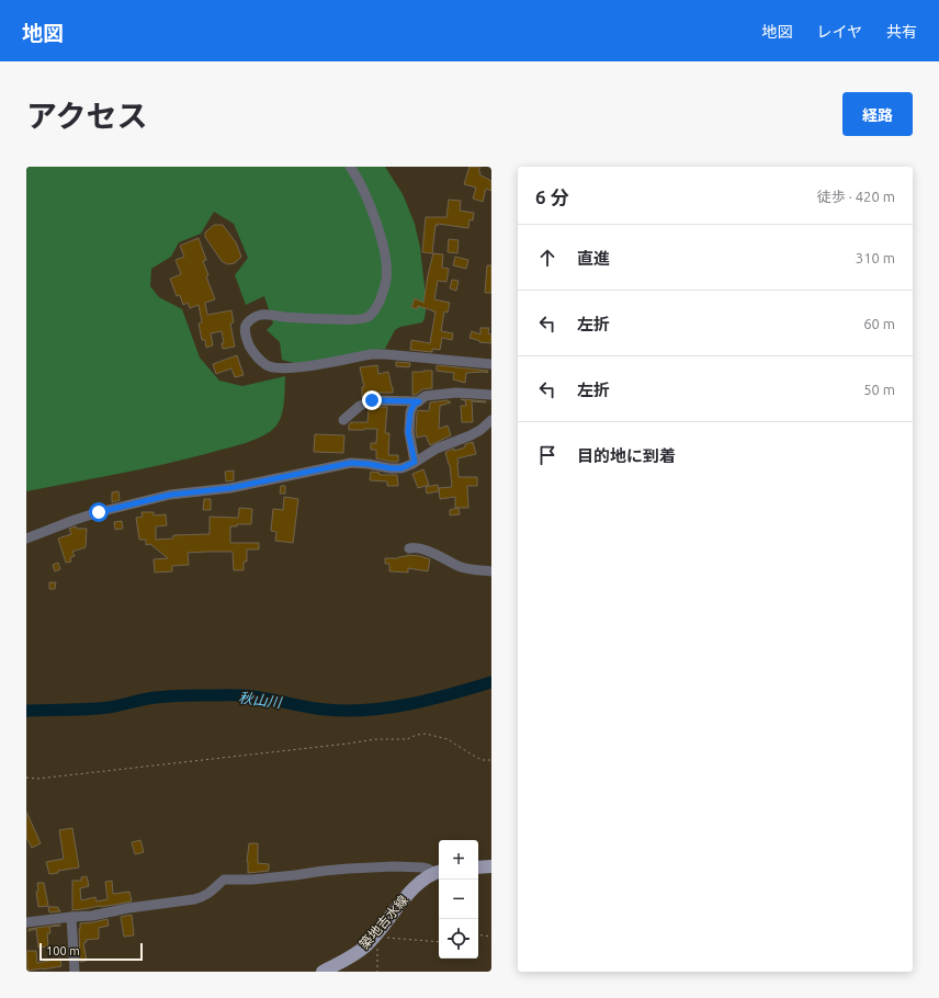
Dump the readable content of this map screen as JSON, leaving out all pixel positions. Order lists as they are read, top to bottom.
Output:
{
  "streets": {
    "main road": ["築地吉水線"]
  },
  "water": ["秋山川"],
  "scale_bar": "100 m",
  "page": {
    "header": "地図",
    "nav": ["地図", "レイヤ", "共有"],
    "title": "アクセス",
    "buttons": "経路",
    "heading": ["6 分", "徒歩 · 420 m"],
    "list": [
      ["直進", "310 m"],
      ["左折", "60 m"],
      ["左折", "50 m"],
      "目的地に到着"
    ],
    "map_buttons": ["+", "−"],
    "scale": "100 m"
  }
}
